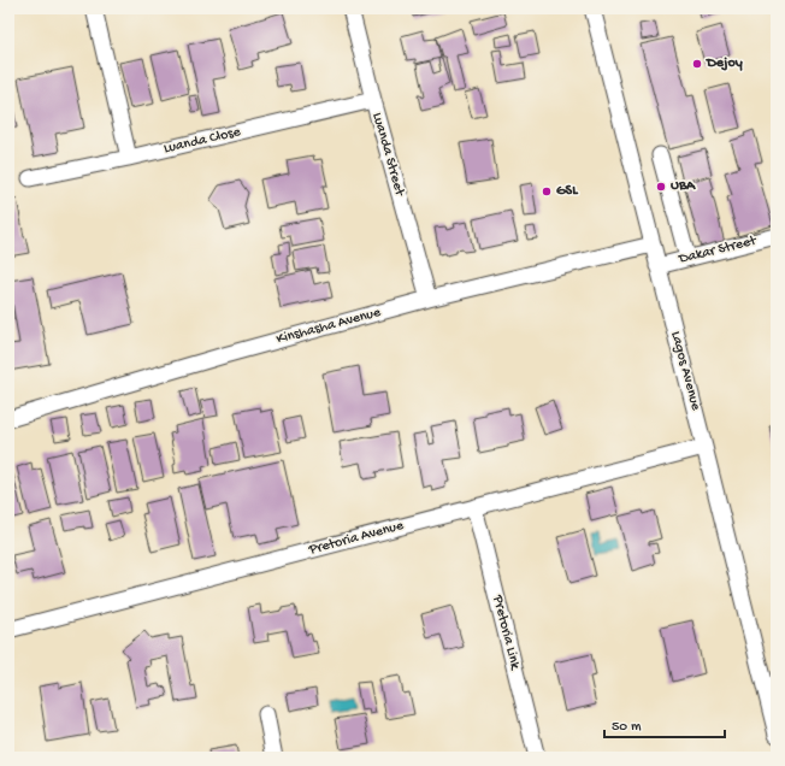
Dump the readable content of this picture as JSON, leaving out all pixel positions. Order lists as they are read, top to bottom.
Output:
{
  "streets": {
    "street": [
      "Luanda Close",
      "Luanda Street",
      "Dakar Street",
      "Kinshasha Avenue",
      "Lagos Avenue",
      "Pretoria Avenue",
      "Pretoria Link"
    ]
  },
  "crossings": [
    ["Luanda Close", "Luanda Street"],
    ["Luanda Street", "Kinshasha Avenue"],
    ["Dakar Street", "Lagos Avenue"],
    ["Kinshasha Avenue", "Lagos Avenue"],
    ["Lagos Avenue", "Pretoria Avenue"],
    ["Pretoria Avenue", "Pretoria Link"]
  ],
  "places": ["Dejoy", "UBA", "GSL"],
  "scale_bar": "50 m"
}
